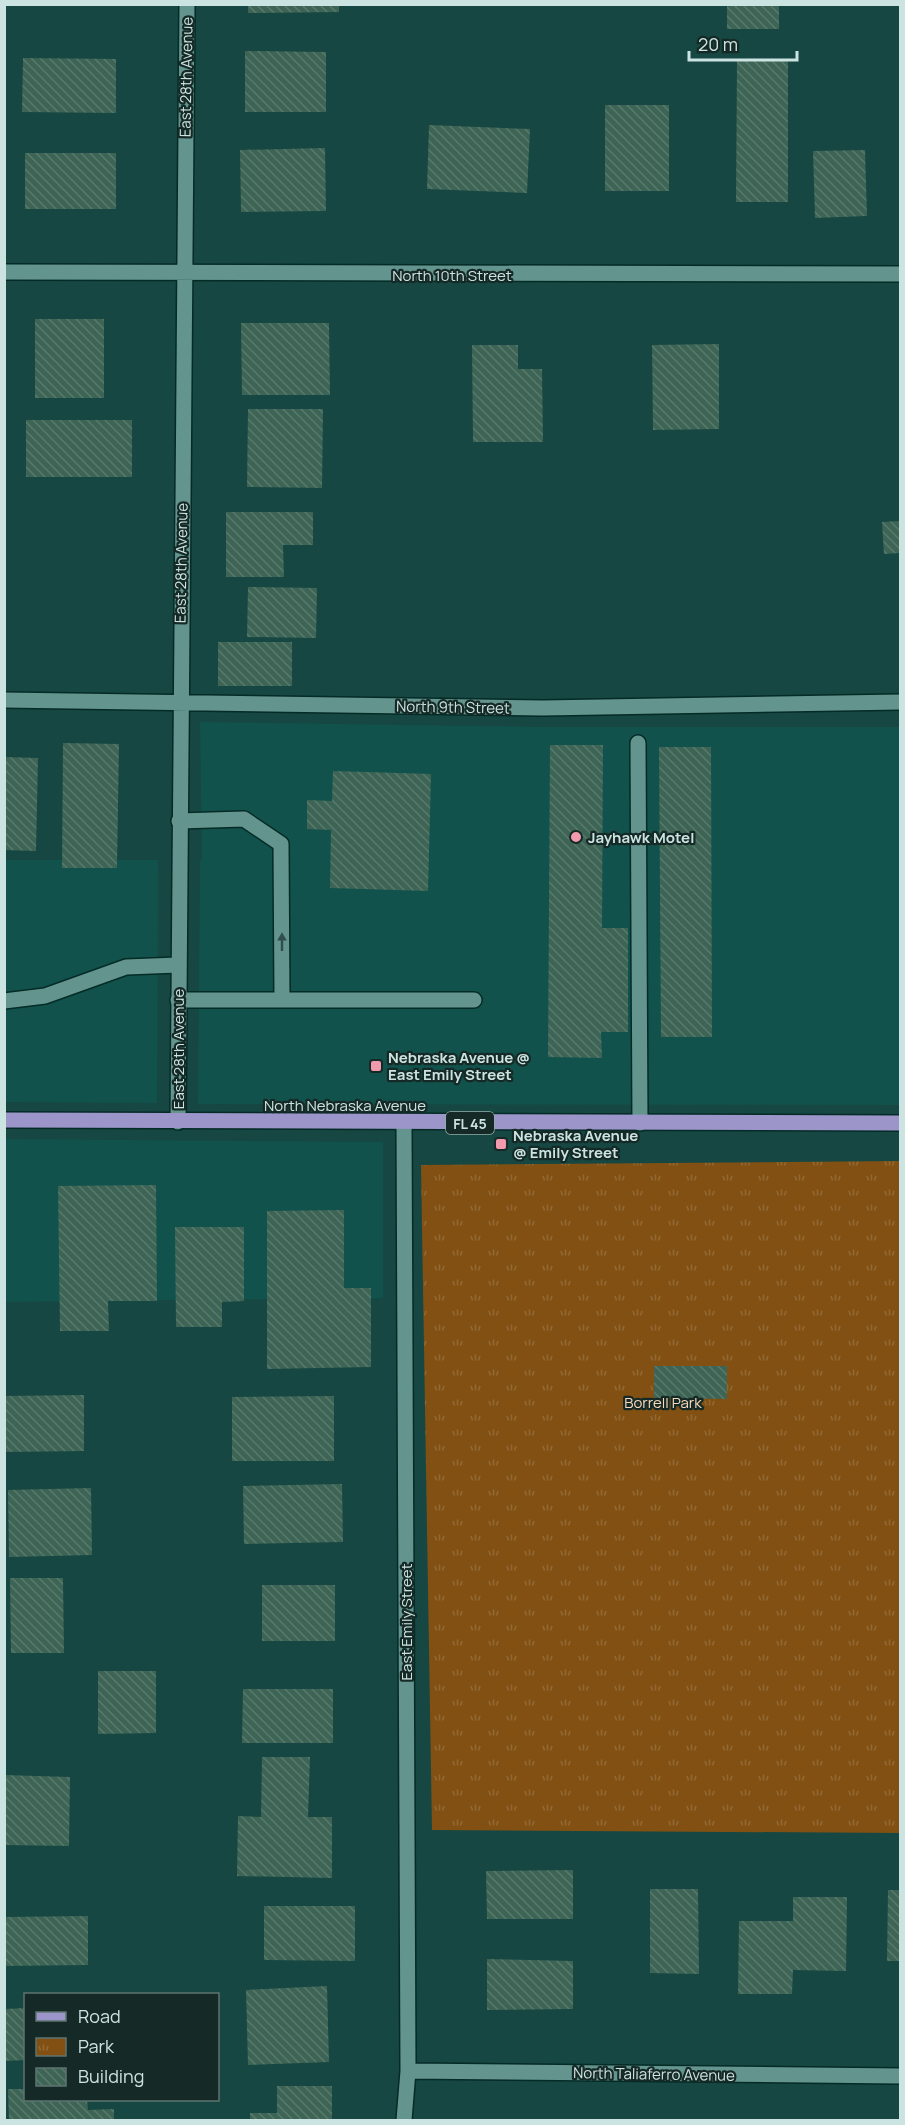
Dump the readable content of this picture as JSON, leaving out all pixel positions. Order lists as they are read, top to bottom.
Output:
{
  "streets": {
    "main road": ["North Nebraska Avenue", "FL 45"],
    "street": [
      "East 28th Avenue",
      "North 10th Street",
      "North 9th Street",
      "East Emily Street",
      "North Taliaferro Avenue"
    ]
  },
  "crossings": [
    ["East 28th Avenue", "North 10th Street"],
    ["East 28th Avenue", "North 9th Street"],
    ["East 28th Avenue", "North Nebraska Avenue"],
    ["North Nebraska Avenue", "East Emily Street"],
    ["East Emily Street", "North Taliaferro Avenue"]
  ],
  "parks": ["Borrell Park"],
  "places": {
    "other": ["Jayhawk Motel"],
    "transit": ["Nebraska Avenue @ East Emily Street", "Nebraska Avenue @ Emily Street"]
  },
  "legend": ["Road", "Park", "Building"],
  "scale_bar": "20 m"
}
